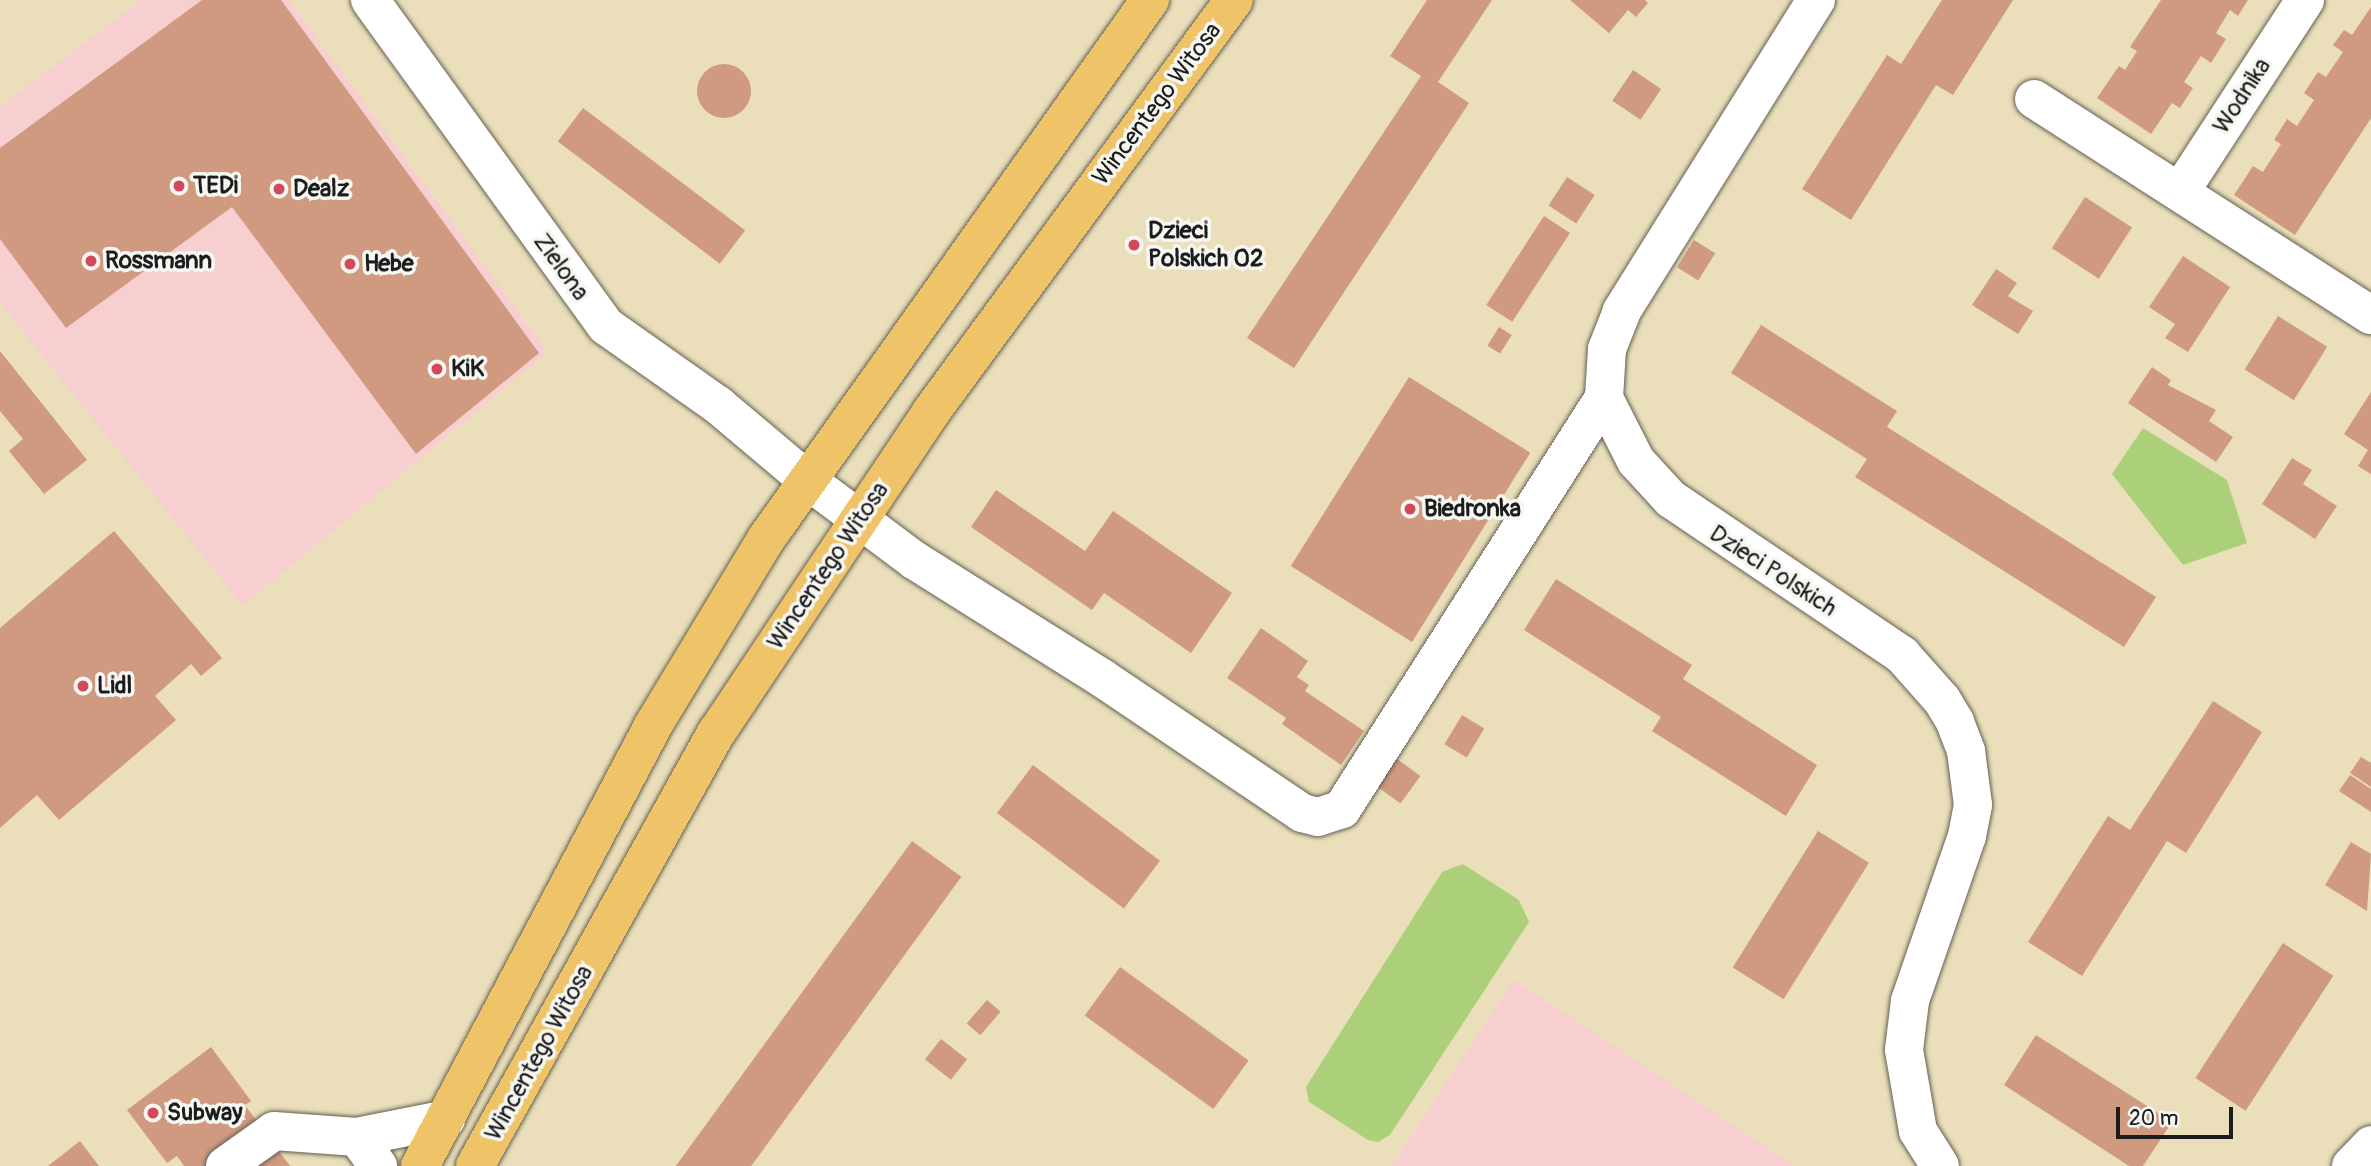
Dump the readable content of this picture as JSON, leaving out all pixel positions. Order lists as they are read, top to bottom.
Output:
{
  "streets": {
    "main road": ["Wincentego Witosa"],
    "street": ["Wodnika", "Zielona", "Dzieci Polskich"]
  },
  "crossings": [
    ["Wincentego Witosa", "Zielona"],
    ["Zielona", "Dzieci Polskich"]
  ],
  "places": [
    "TEDi",
    "Dealz",
    "Dzieci Polskich 02",
    "Rossmann",
    "Hebe",
    "KiK",
    "Biedronka",
    "Lidl",
    "Subway"
  ],
  "scale_bar": "20 m"
}
